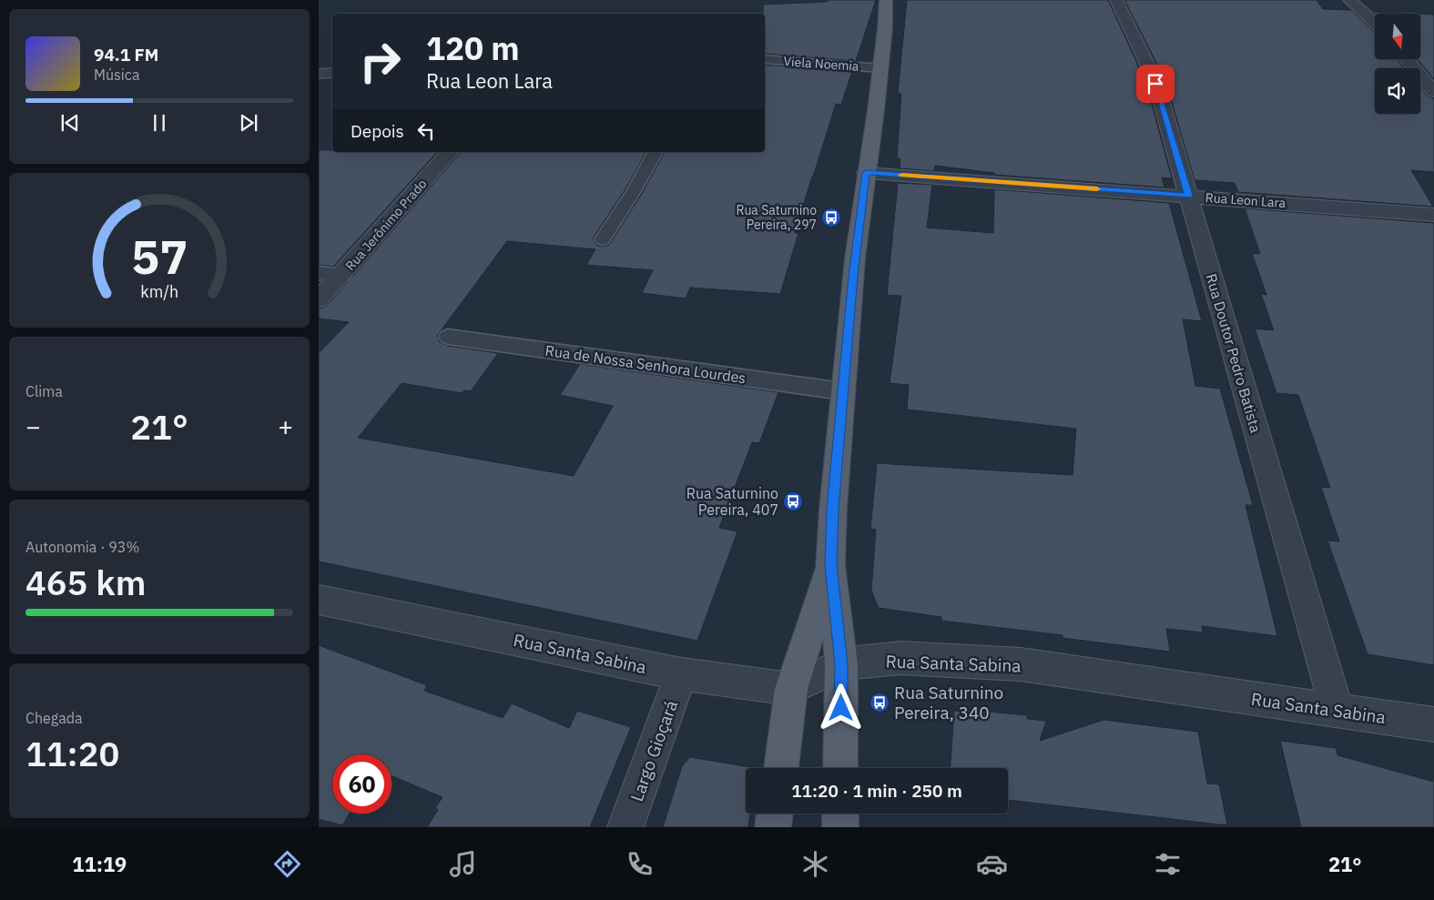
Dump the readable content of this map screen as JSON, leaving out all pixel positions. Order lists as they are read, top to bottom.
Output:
{
  "streets": {
    "street": [
      "Rua Leon Lara",
      "Rua Jerônimo Prado",
      "Rua Doutor Pedro Batista",
      "Rua Santa Sabina",
      "Largo Gioçará"
    ],
    "lane": ["Viela Noemia", "Rua de Nossa Senhora Lourdes"]
  },
  "crossings": [
    ["Rua Leon Lara", "Rua Doutor Pedro Batista"],
    ["Rua Doutor Pedro Batista", "Rua Santa Sabina"],
    ["Rua Santa Sabina", "Largo Gioçará"]
  ],
  "places": {
    "bus stop": ["Rua Saturnino Pereira, 297", "Rua Saturnino Pereira, 407", "Rua Saturnino Pereira, 340"]
  },
  "north": "bottom",
  "page": {
    "turn": ["120 m", "Rua Leon Lara"],
    "song": ["94.1 FM", "Música"],
    "then": "Depois",
    "tile": [
      "Clima",
      ["Autonomia · 93%", "465 km"],
      ["Chegada", "11:20"]
    ],
    "heat": ["−", "21°", "+"],
    "limit": "60",
    "trip": "11:20 · 1 min · 250 m",
    "tabs": ["11:19", "21°"],
    "gauge": ["57", "km/h"]
  }
}
